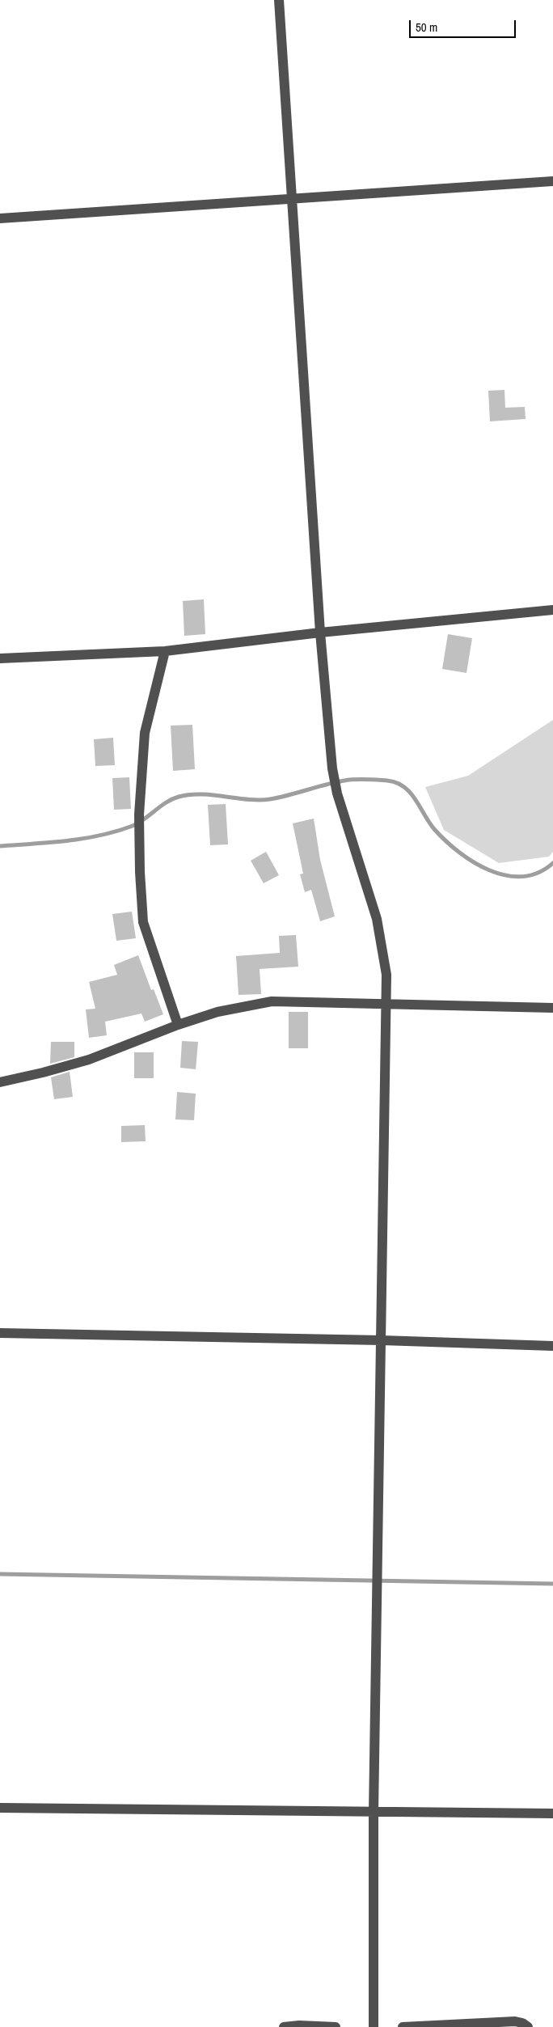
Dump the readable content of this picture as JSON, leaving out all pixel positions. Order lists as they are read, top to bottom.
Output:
{
  "scale_bar": "50 m"
}
